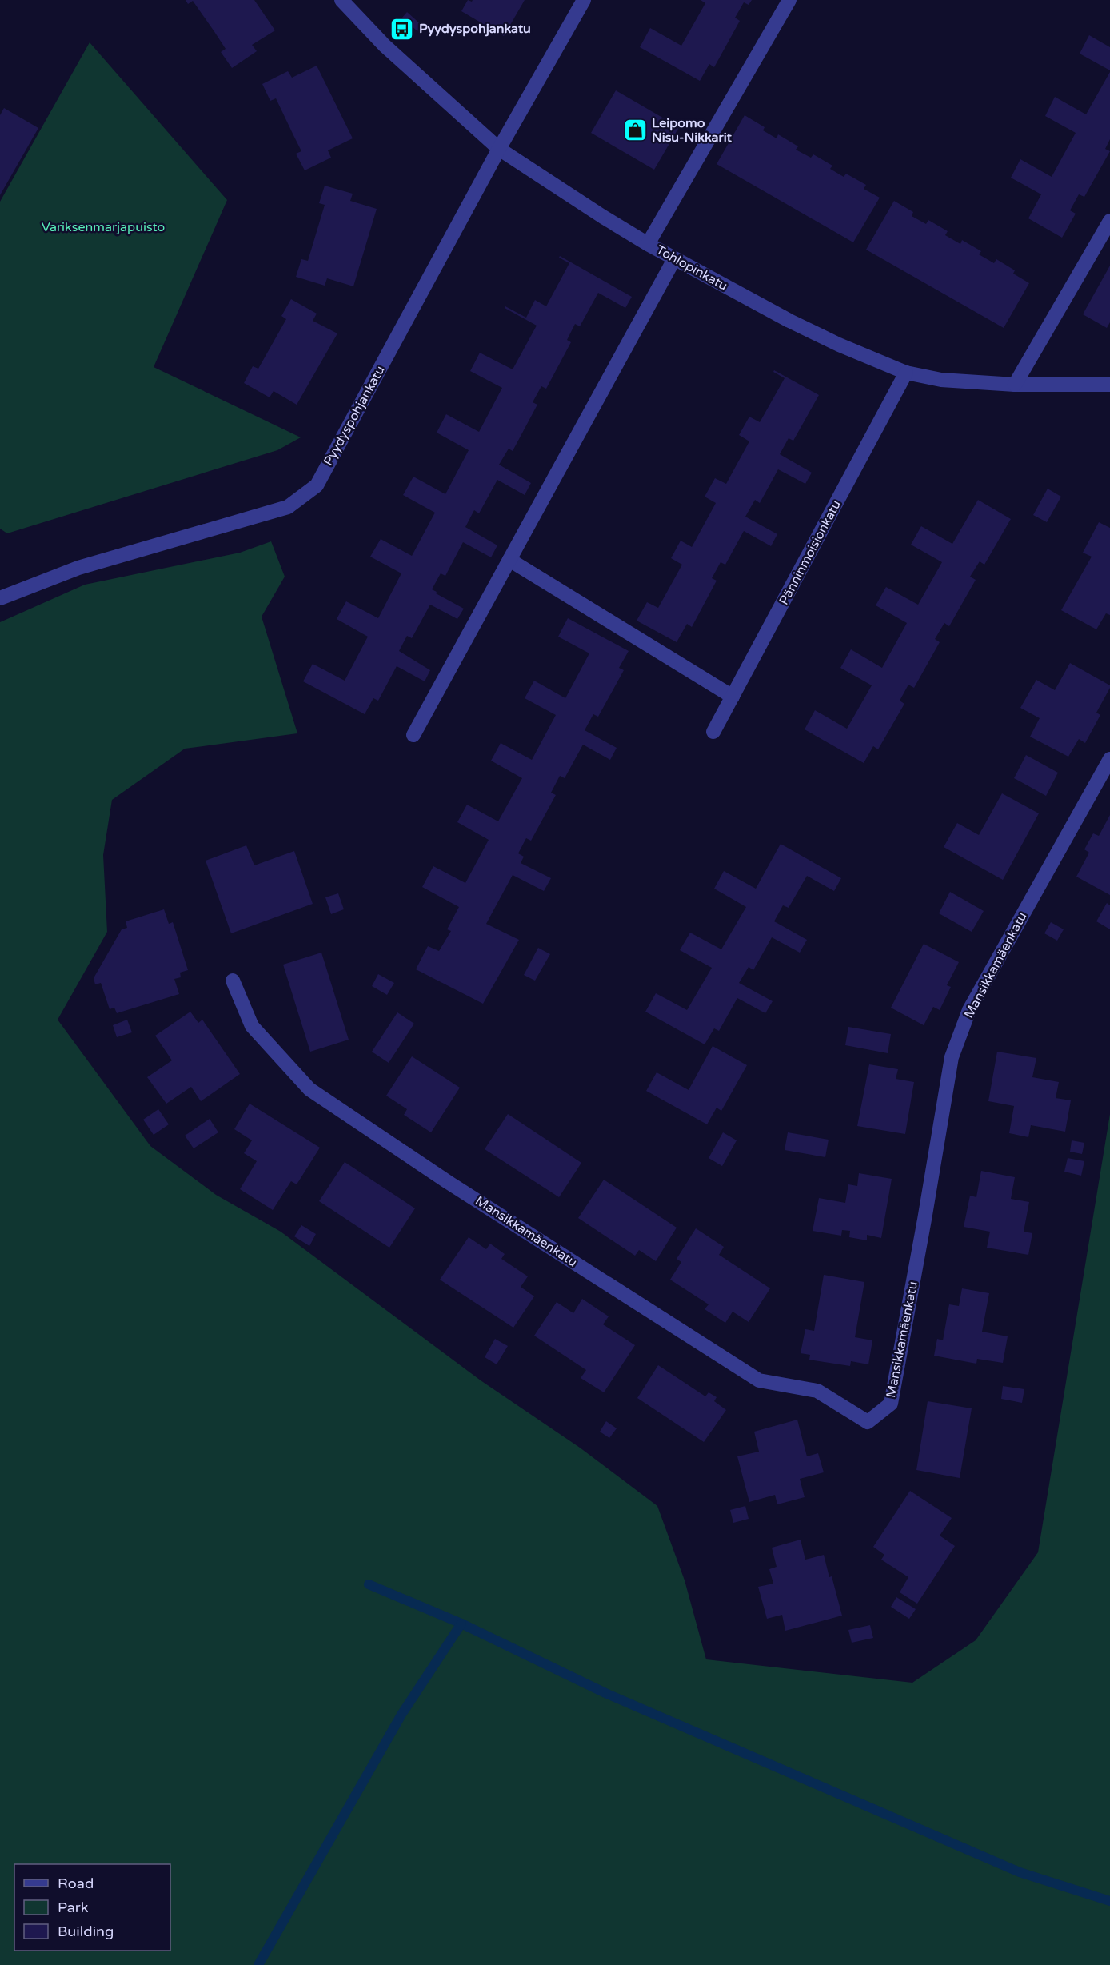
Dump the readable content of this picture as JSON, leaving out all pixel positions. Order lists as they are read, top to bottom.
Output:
{
  "streets": {
    "street": [
      "Tohlopinkatu",
      "Pyydyspohjankatu",
      "Pänninmoisionkatu",
      "Mansikkamäenkatu"
    ]
  },
  "crossings": [
    ["Tohlopinkatu", "Pyydyspohjankatu"],
    ["Tohlopinkatu", "Pänninmoisionkatu"]
  ],
  "parks": ["Variksenmarjapuisto"],
  "places": {
    "bus stop": ["Pyydyspohjankatu"],
    "shop": ["Leipomo Nisu-Nikkarit"]
  },
  "legend": ["Road", "Park", "Building"]
}
